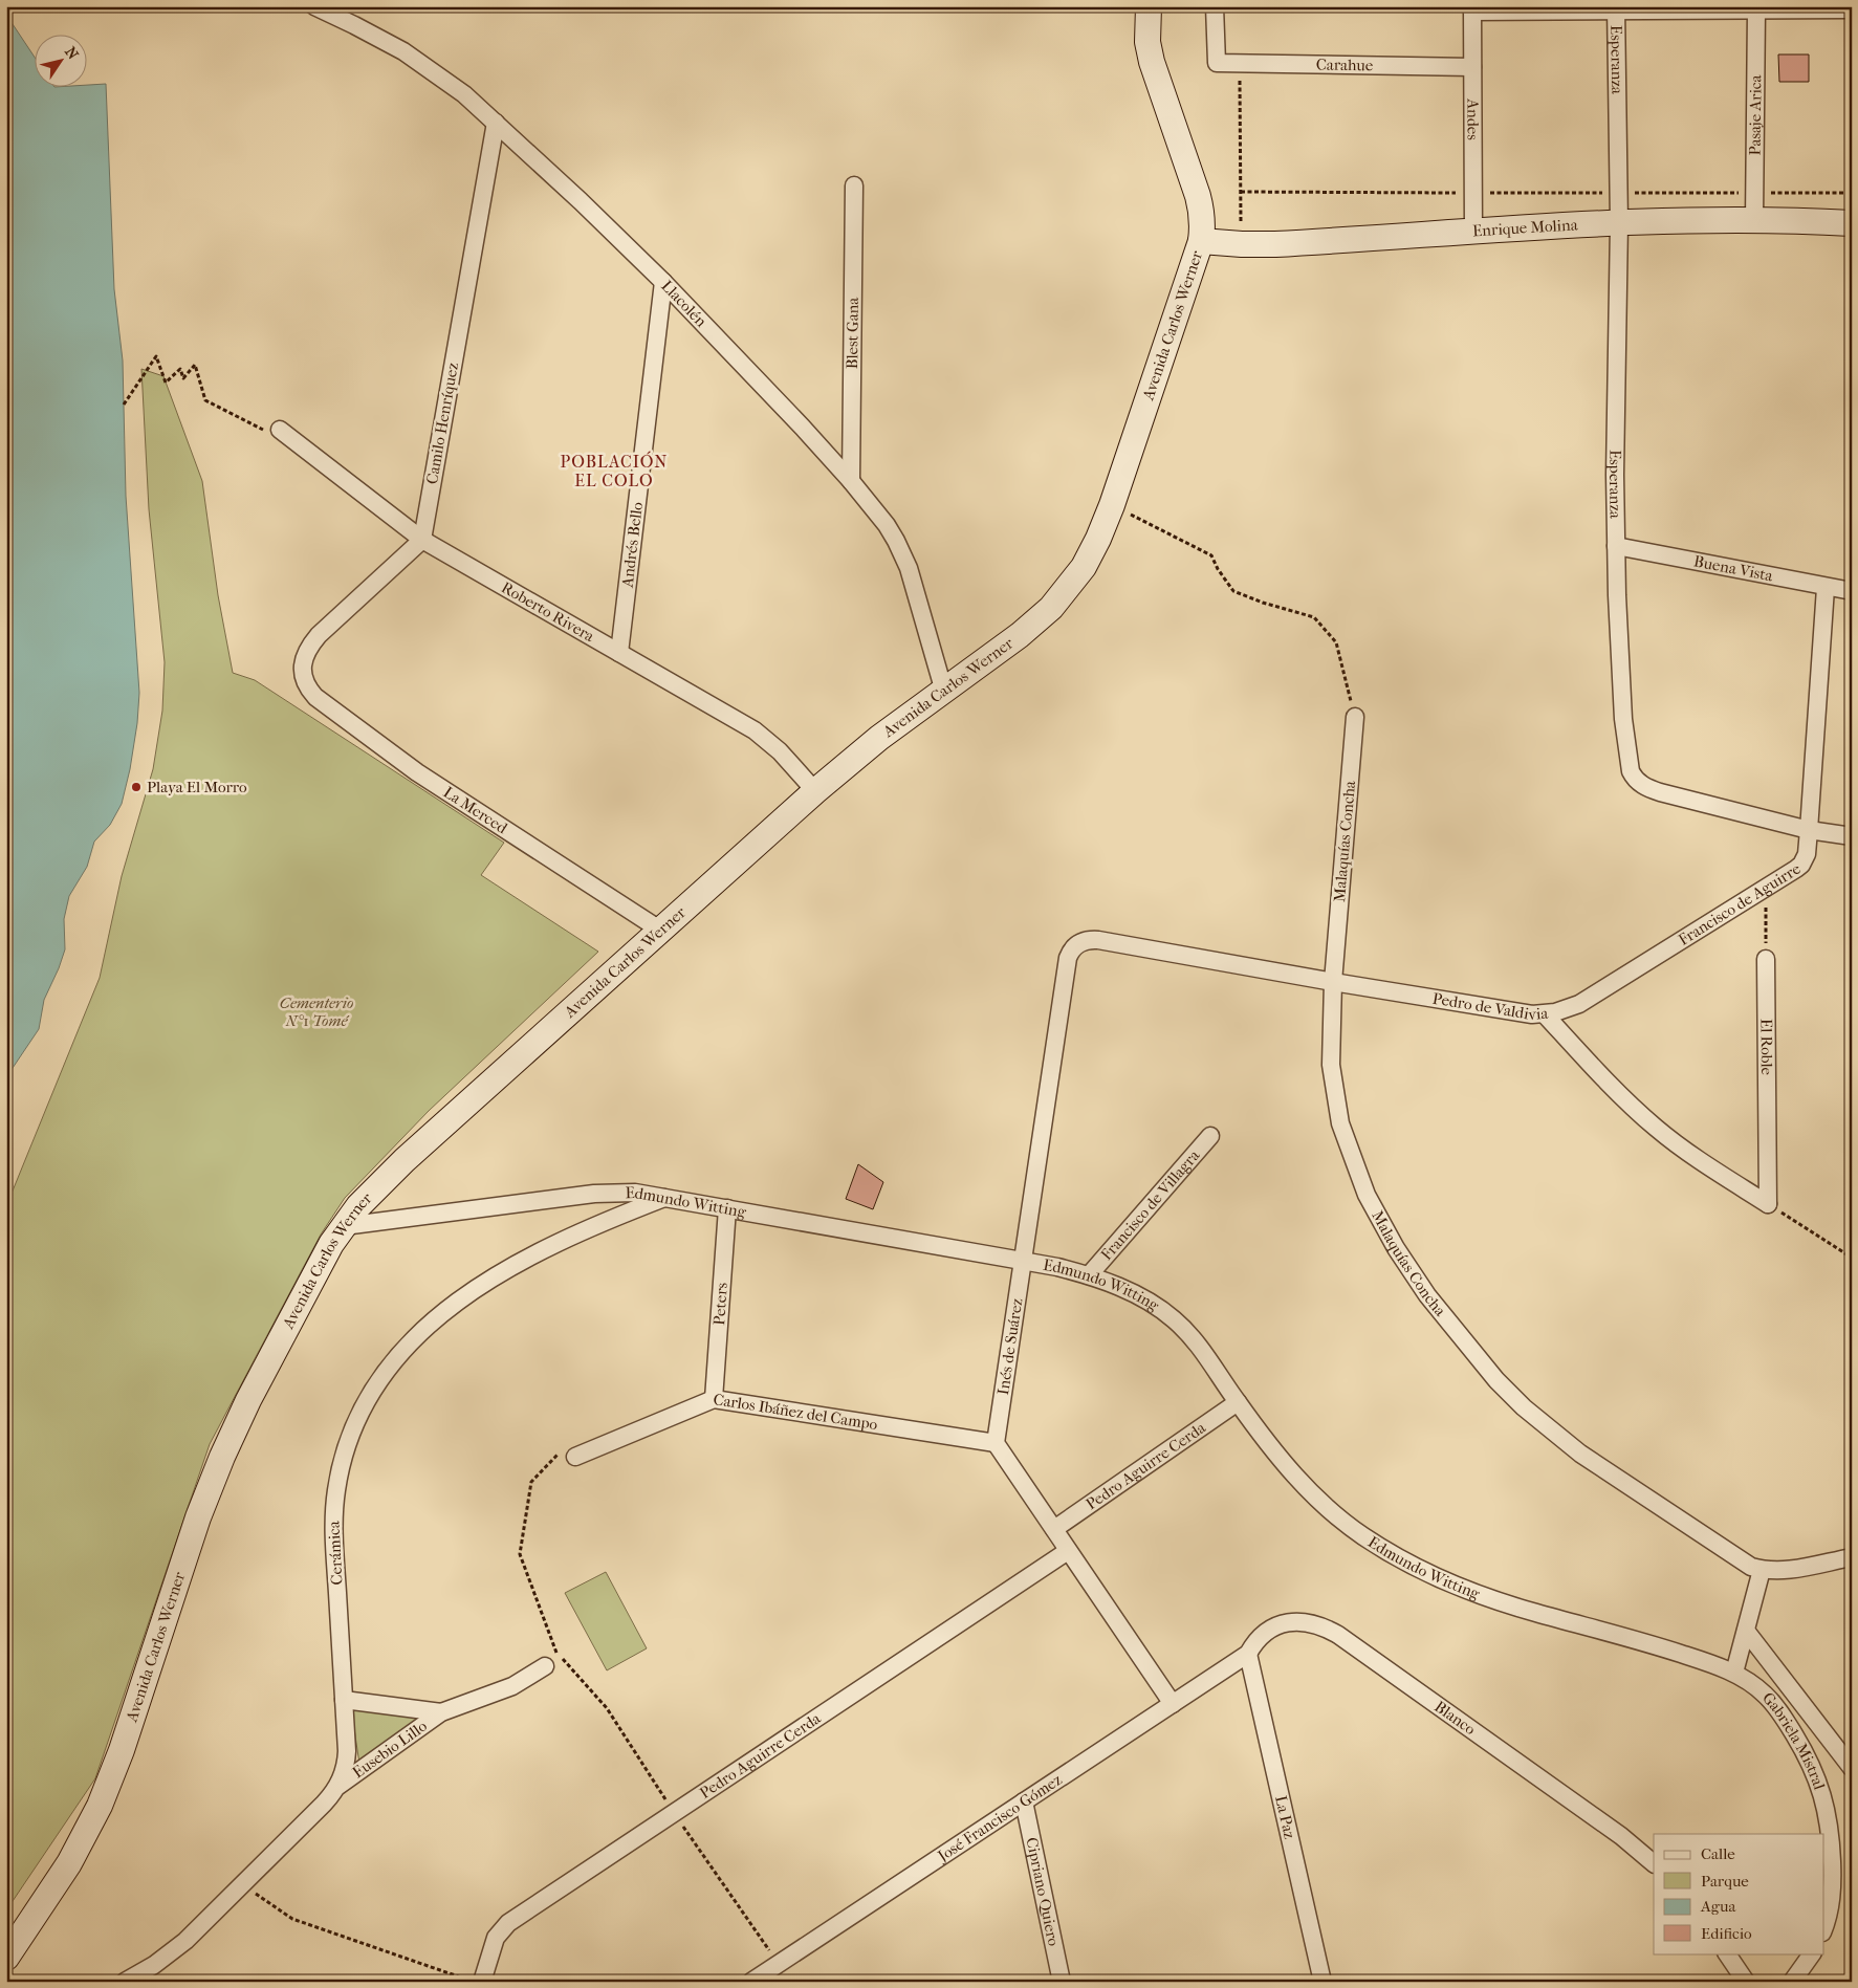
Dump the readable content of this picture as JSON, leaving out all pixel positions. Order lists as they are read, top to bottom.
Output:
{
  "streets": {
    "main road": ["Enrique Molina", "Avenida Carlos Werner"],
    "street": [
      "Esperanza",
      "Carahue",
      "Pasaje Arica",
      "Andes",
      "Llacolén",
      "Blest Gana",
      "Camilo Henríquez",
      "Andrés Bello",
      "Buena Vista",
      "Roberto Rivera",
      "La Merced",
      "Malaquías Concha",
      "Francisco de Aguirre",
      "Pedro de Valdivia",
      "El Roble",
      "Edmundo Witting",
      "Francisco de Villagra",
      "Peters",
      "Inés de Suárez",
      "Carlos Ibáñez del Campo",
      "Pedro Aguirre Cerda",
      "Cerámica",
      "Blanco",
      "Gabriela Mistral",
      "Eusebio Lillo",
      "José Francisco Gómez",
      "La Paz",
      "Cipriano Quiero"
    ]
  },
  "crossings": [
    ["Esperanza", "Enrique Molina"],
    ["Esperanza", "Buena Vista"],
    ["Esperanza", "Francisco de Aguirre"],
    ["Carahue", "Andes"],
    ["Pasaje Arica", "Enrique Molina"],
    ["Andes", "Enrique Molina"],
    ["Enrique Molina", "Avenida Carlos Werner"],
    ["Llacolén", "Avenida Carlos Werner"],
    ["Llacolén", "Blest Gana"],
    ["Llacolén", "Camilo Henríquez"],
    ["Llacolén", "Andrés Bello"],
    ["Avenida Carlos Werner", "Roberto Rivera"],
    ["Avenida Carlos Werner", "La Merced"],
    ["Avenida Carlos Werner", "Edmundo Witting"],
    ["Camilo Henríquez", "Roberto Rivera"],
    ["Camilo Henríquez", "La Merced"],
    ["Andrés Bello", "Roberto Rivera"],
    ["Buena Vista", "Francisco de Aguirre"],
    ["Roberto Rivera", "La Merced"],
    ["Malaquías Concha", "Pedro de Valdivia"],
    ["Francisco de Aguirre", "Pedro de Valdivia"],
    ["Pedro de Valdivia", "El Roble"],
    ["Pedro de Valdivia", "Inés de Suárez"],
    ["Edmundo Witting", "Francisco de Villagra"],
    ["Edmundo Witting", "Peters"],
    ["Edmundo Witting", "Inés de Suárez"],
    ["Edmundo Witting", "Pedro Aguirre Cerda"],
    ["Edmundo Witting", "Cerámica"],
    ["Edmundo Witting", "Gabriela Mistral"],
    ["Peters", "Carlos Ibáñez del Campo"],
    ["Inés de Suárez", "Carlos Ibáñez del Campo"],
    ["Cerámica", "Eusebio Lillo"],
    ["Blanco", "José Francisco Gómez"],
    ["Blanco", "La Paz"],
    ["José Francisco Gómez", "La Paz"],
    ["José Francisco Gómez", "Cipriano Quiero"]
  ],
  "districts": ["POBLACIÓN EL COLO"],
  "parks": ["Cementerio N°1 Tomé"],
  "places": ["Playa El Morro"],
  "legend": [
    "Calle",
    "Parque",
    "Agua",
    "Edificio"
  ],
  "north": "top right"
}
